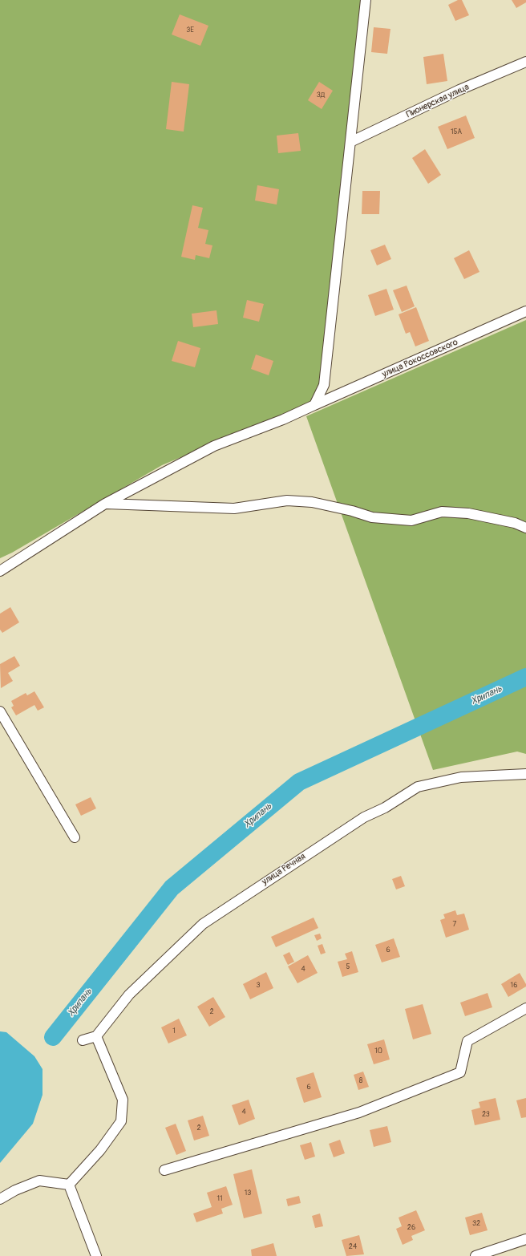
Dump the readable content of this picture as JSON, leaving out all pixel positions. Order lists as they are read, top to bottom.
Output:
{
  "streets": {
    "street": ["Пионерская улица", "улица Рокоссовского", "улица Речная"]
  },
  "water": ["Хрипань"],
  "house_numbers": [
    "3Е",
    "3Д",
    "15А",
    "7",
    "6",
    "5",
    "4",
    "3",
    "16",
    "2",
    "1",
    "10",
    "8",
    "6",
    "4",
    "23",
    "2",
    "13",
    "11",
    "32",
    "26",
    "24"
  ]
}
